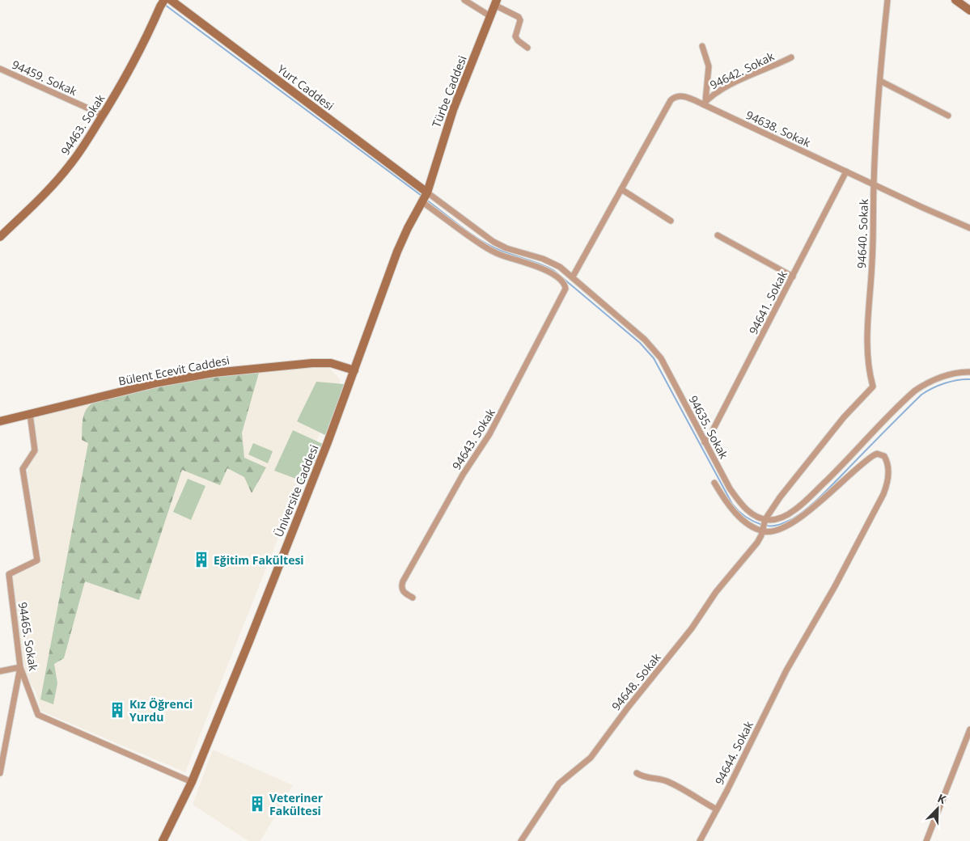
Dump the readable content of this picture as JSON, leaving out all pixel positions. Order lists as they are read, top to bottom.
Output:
{
  "streets": {
    "street": [
      "94642. Sokak",
      "94459. Sokak",
      "Yurt Caddesi",
      "Türbe Caddesi",
      "94463. Sokak",
      "94638. Sokak",
      "94640. Sokak",
      "94641. Sokak",
      "Bülent Ecevit Caddesi",
      "94635. Sokak",
      "94643. Sokak",
      "Üniversite Caddesi",
      "94465. Sokak",
      "94648. Sokak",
      "94644. Sokak"
    ]
  },
  "crossings": [
    ["94642. Sokak", "94638. Sokak"],
    ["94459. Sokak", "94463. Sokak"],
    ["Yurt Caddesi", "Türbe Caddesi"],
    ["Yurt Caddesi", "94635. Sokak"],
    ["Yurt Caddesi", "Üniversite Caddesi"],
    ["Türbe Caddesi", "94635. Sokak"],
    ["Türbe Caddesi", "Üniversite Caddesi"],
    ["94638. Sokak", "94640. Sokak"],
    ["94638. Sokak", "94641. Sokak"],
    ["94638. Sokak", "94635. Sokak"],
    ["94640. Sokak", "94648. Sokak"],
    ["94641. Sokak", "94635. Sokak"],
    ["Bülent Ecevit Caddesi", "Üniversite Caddesi"],
    ["Bülent Ecevit Caddesi", "94465. Sokak"],
    ["94635. Sokak", "Üniversite Caddesi"],
    ["94635. Sokak", "94648. Sokak"],
    ["94643. Sokak", "Üniversite Caddesi"],
    ["Üniversite Caddesi", "94465. Sokak"],
    ["94648. Sokak", "94644. Sokak"]
  ],
  "places": {
    "building": ["Eğitim Fakültesi", "Kız Öğrenci Yurdu", "Veteriner Fakültesi"]
  },
  "north": "top right"
}
